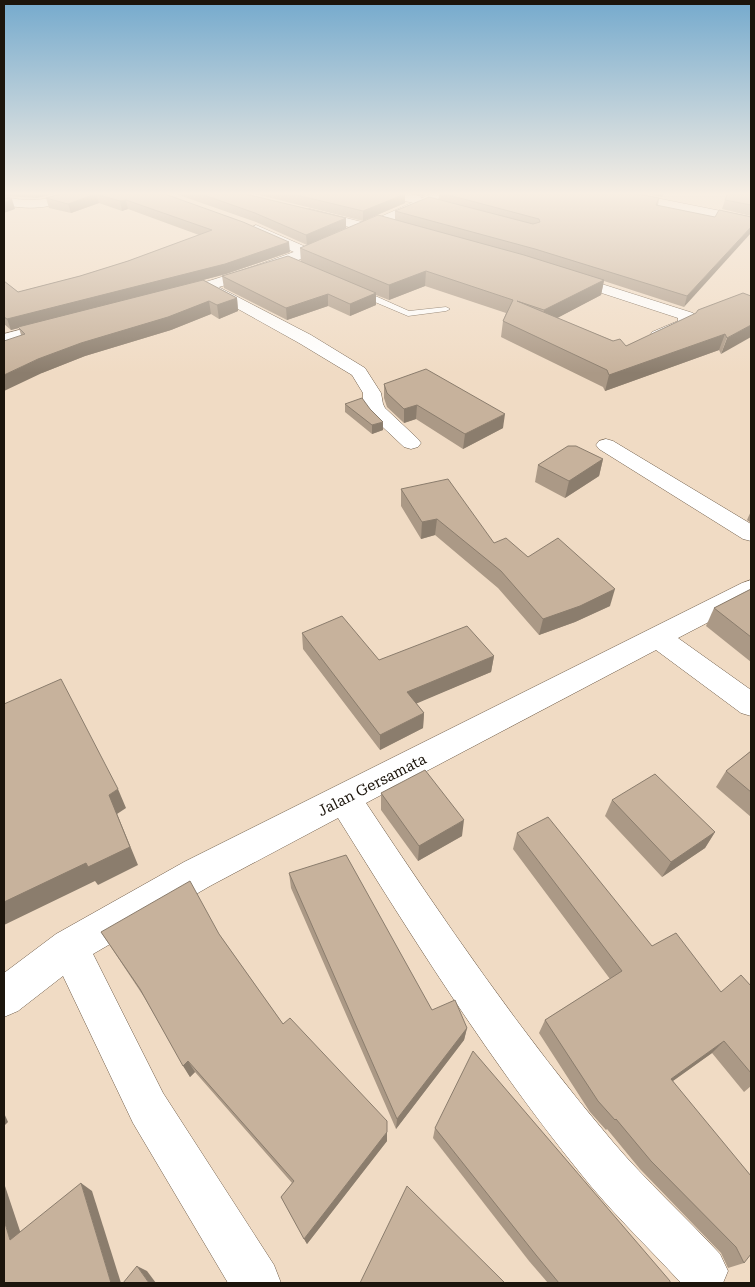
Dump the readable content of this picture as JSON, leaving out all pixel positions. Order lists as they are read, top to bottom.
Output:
{
  "streets": {
    "street": ["Jalan Gersamata"]
  }
}
